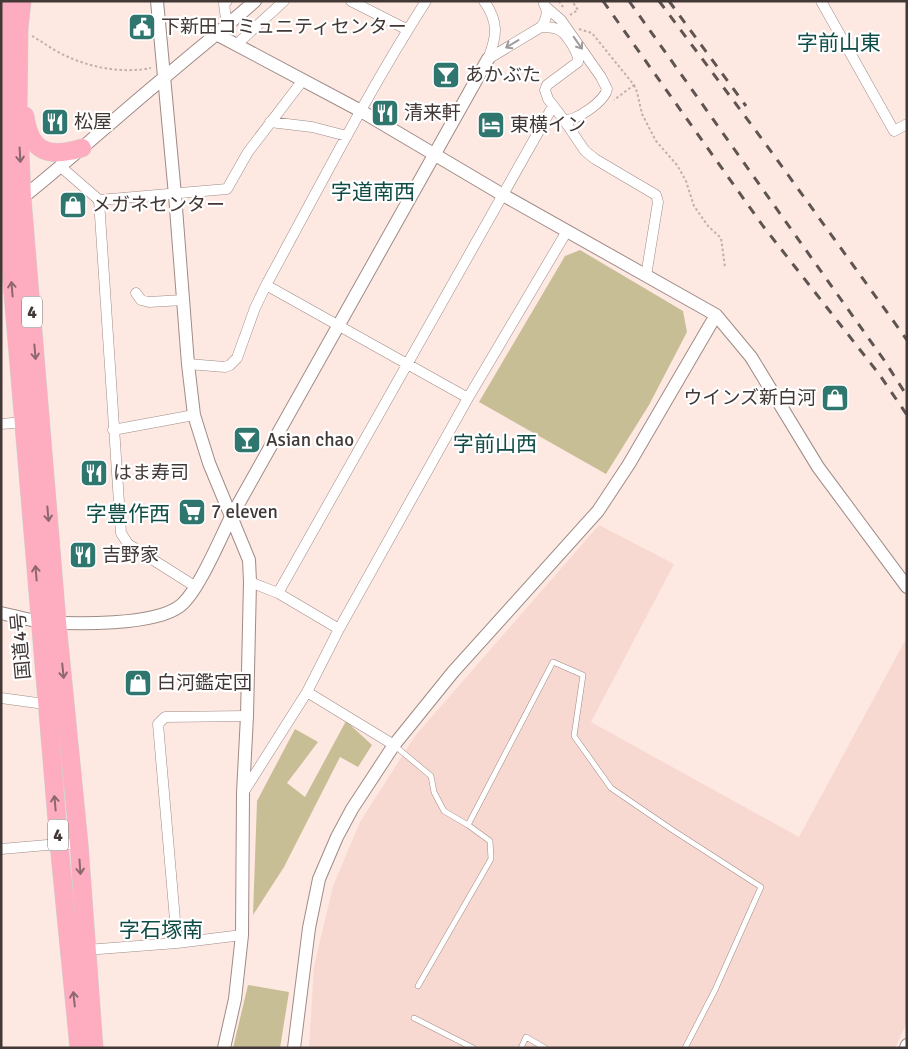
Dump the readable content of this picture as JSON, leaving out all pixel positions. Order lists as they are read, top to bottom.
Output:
{
  "streets": {
    "highway": ["4", "国道4号"]
  },
  "districts": [
    "字前山東",
    "字道南西",
    "字前山西",
    "字豊作西",
    "字石塚南"
  ],
  "places": {
    "public building": ["下新田コミュニティセンター"],
    "bar": ["あかぶた", "Asian chao"],
    "restaurant": [
      "清来軒",
      "松屋",
      "はま寿司",
      "吉野家"
    ],
    "hotel": ["東横イン"],
    "shop": ["メガネセンター", "ウインズ新白河", "白河鑑定団"],
    "supermarket": ["7 eleven"]
  }
}
